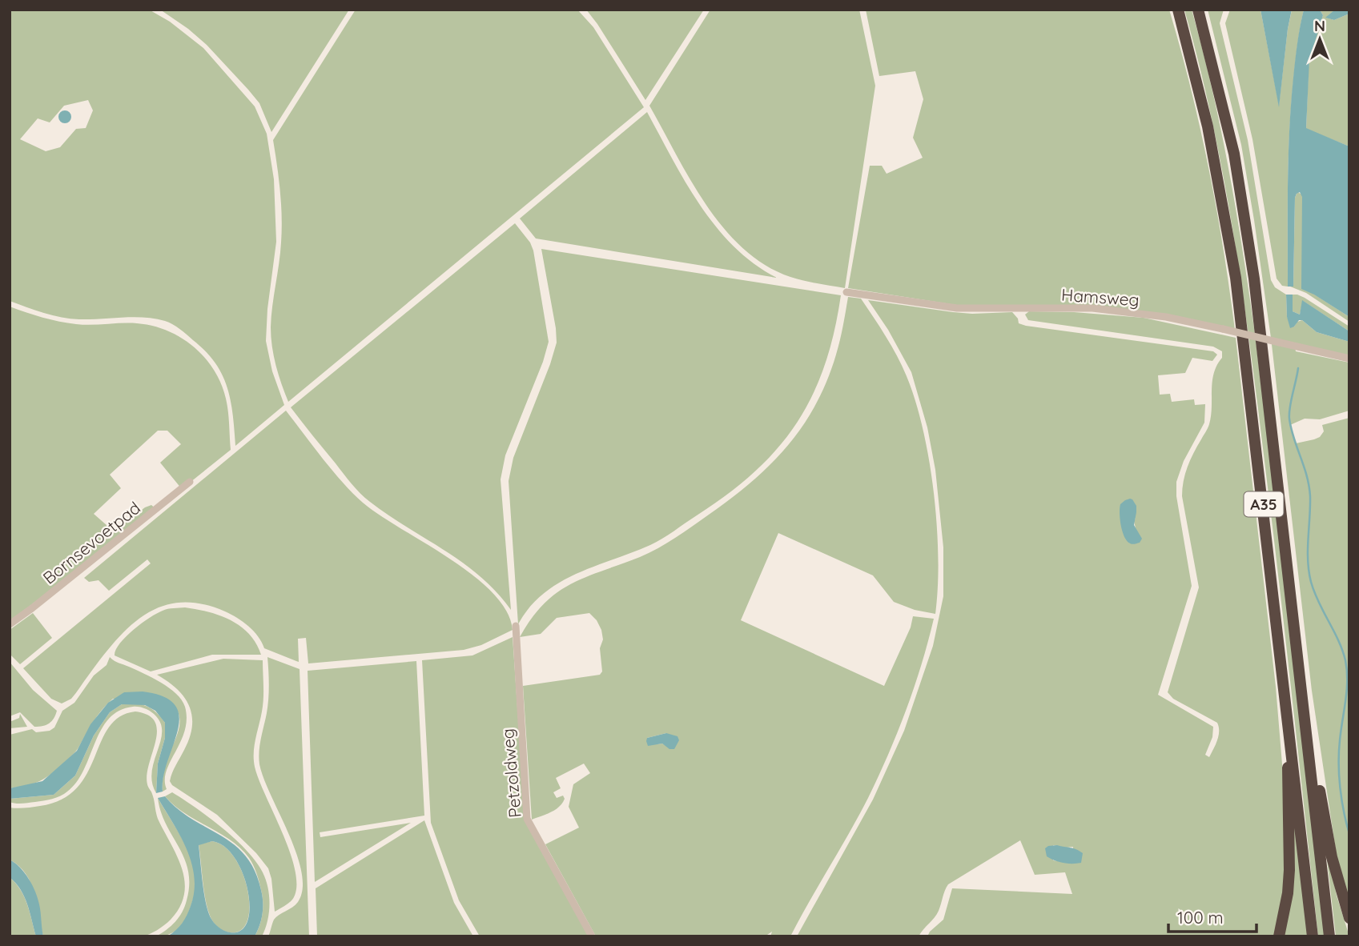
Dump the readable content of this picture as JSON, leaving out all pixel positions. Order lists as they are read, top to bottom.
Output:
{
  "streets": {
    "highway": ["A35"],
    "street": ["Hamsweg", "Bornsevoetpad", "Petzoldweg"]
  },
  "scale_bar": "100 m",
  "north": "top"
}
